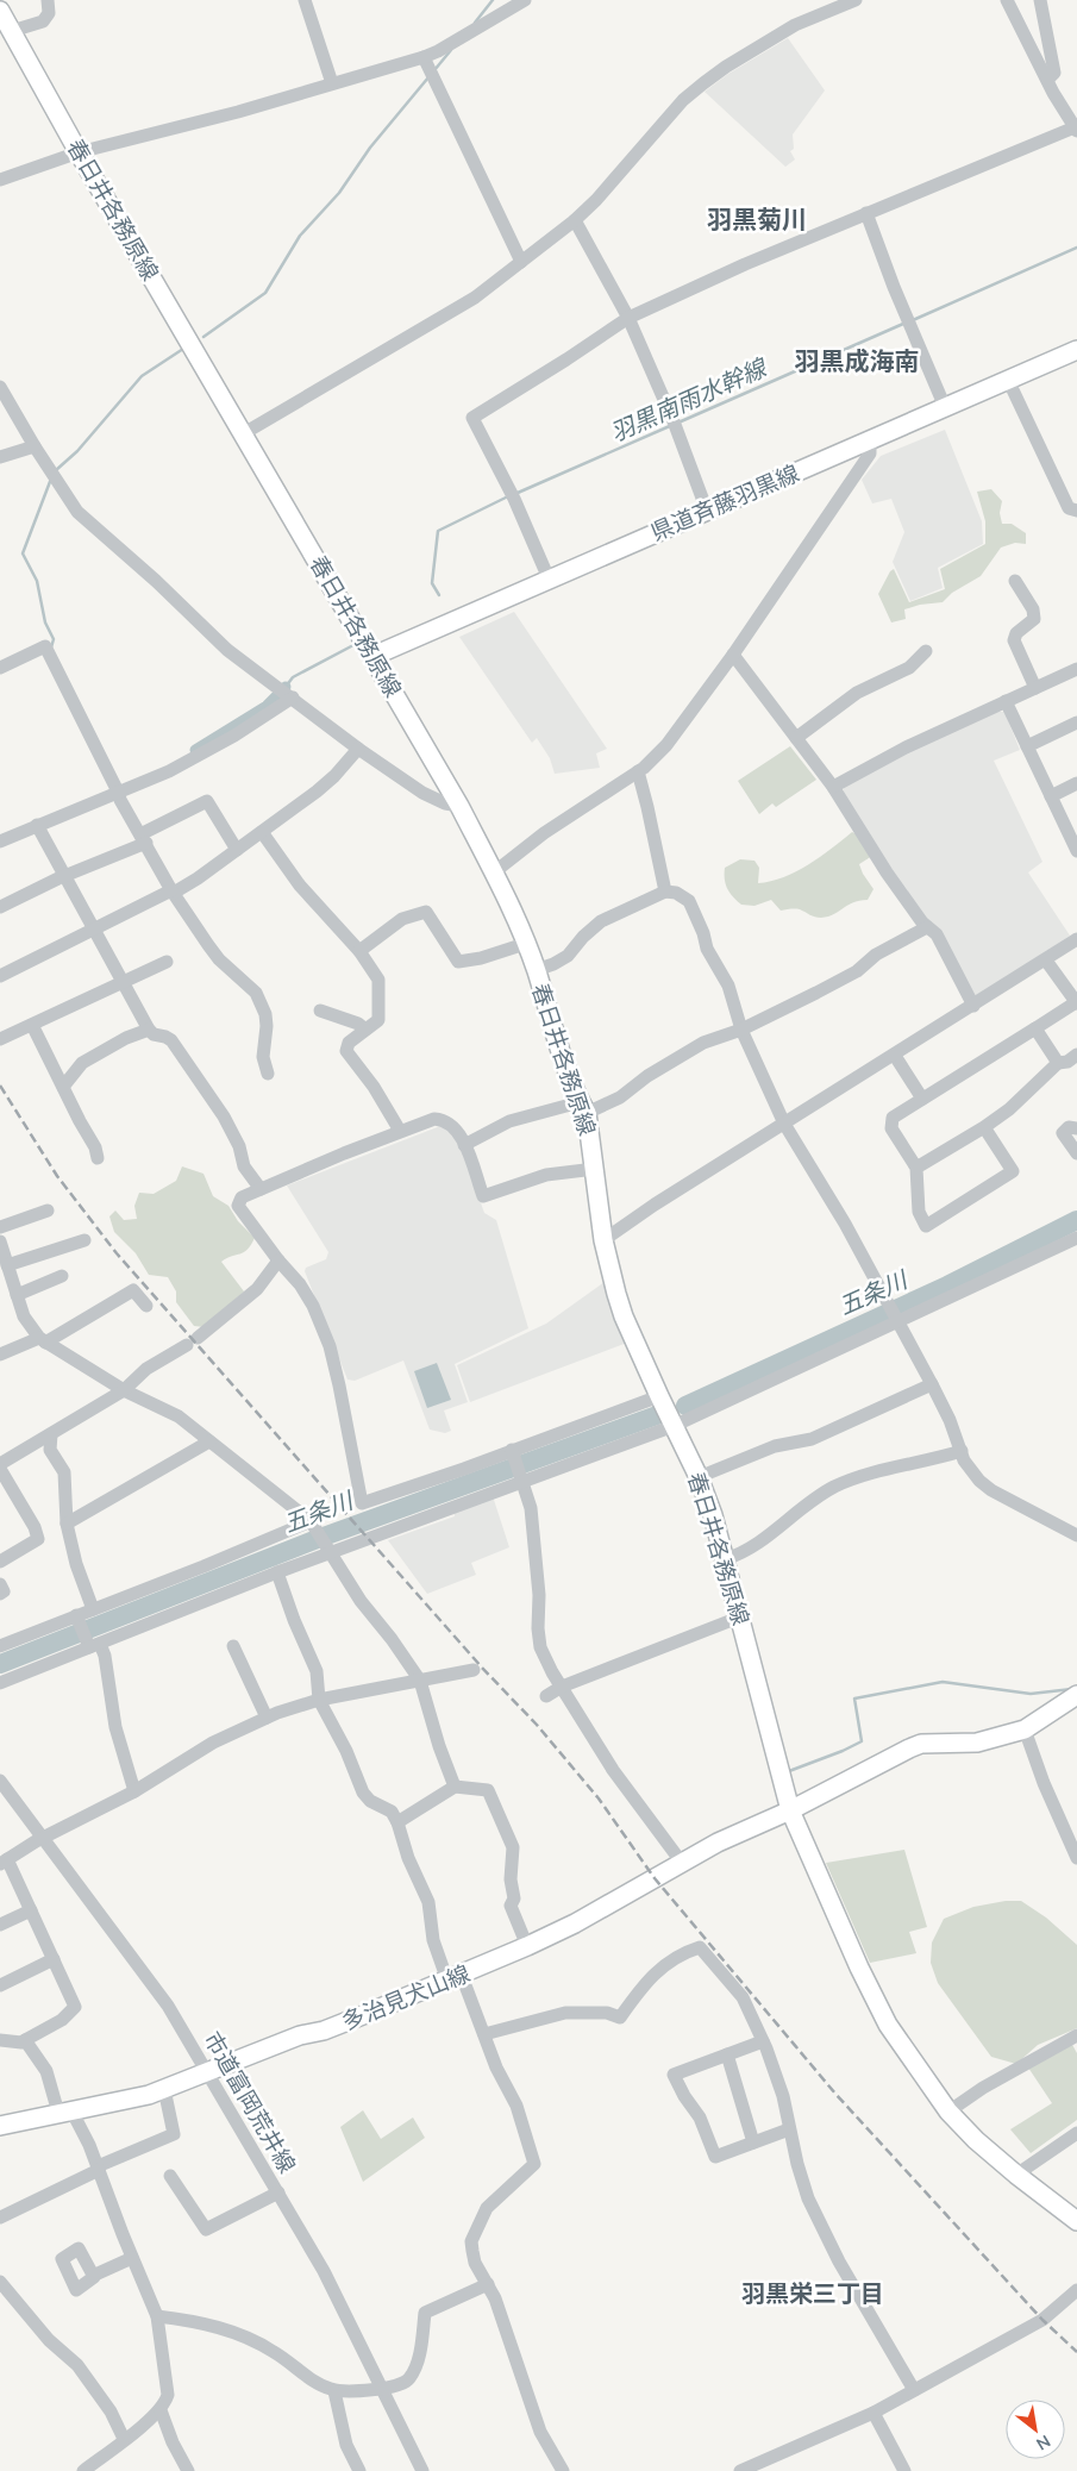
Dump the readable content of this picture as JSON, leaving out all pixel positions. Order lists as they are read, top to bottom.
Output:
{
  "streets": {
    "main road": ["春日井各務原線", "県道斉藤羽黒線", "多治見犬山線"],
    "street": ["市道富岡荒井線"]
  },
  "crossings": [
    ["春日井各務原線", "県道斉藤羽黒線"],
    ["春日井各務原線", "多治見犬山線"],
    ["多治見犬山線", "市道富岡荒井線"]
  ],
  "districts": ["羽黒菊川", "羽黒成海南", "羽黒栄三丁目"],
  "water": ["羽黒南雨水幹線", "五条川"],
  "north": "bottom right"
}
